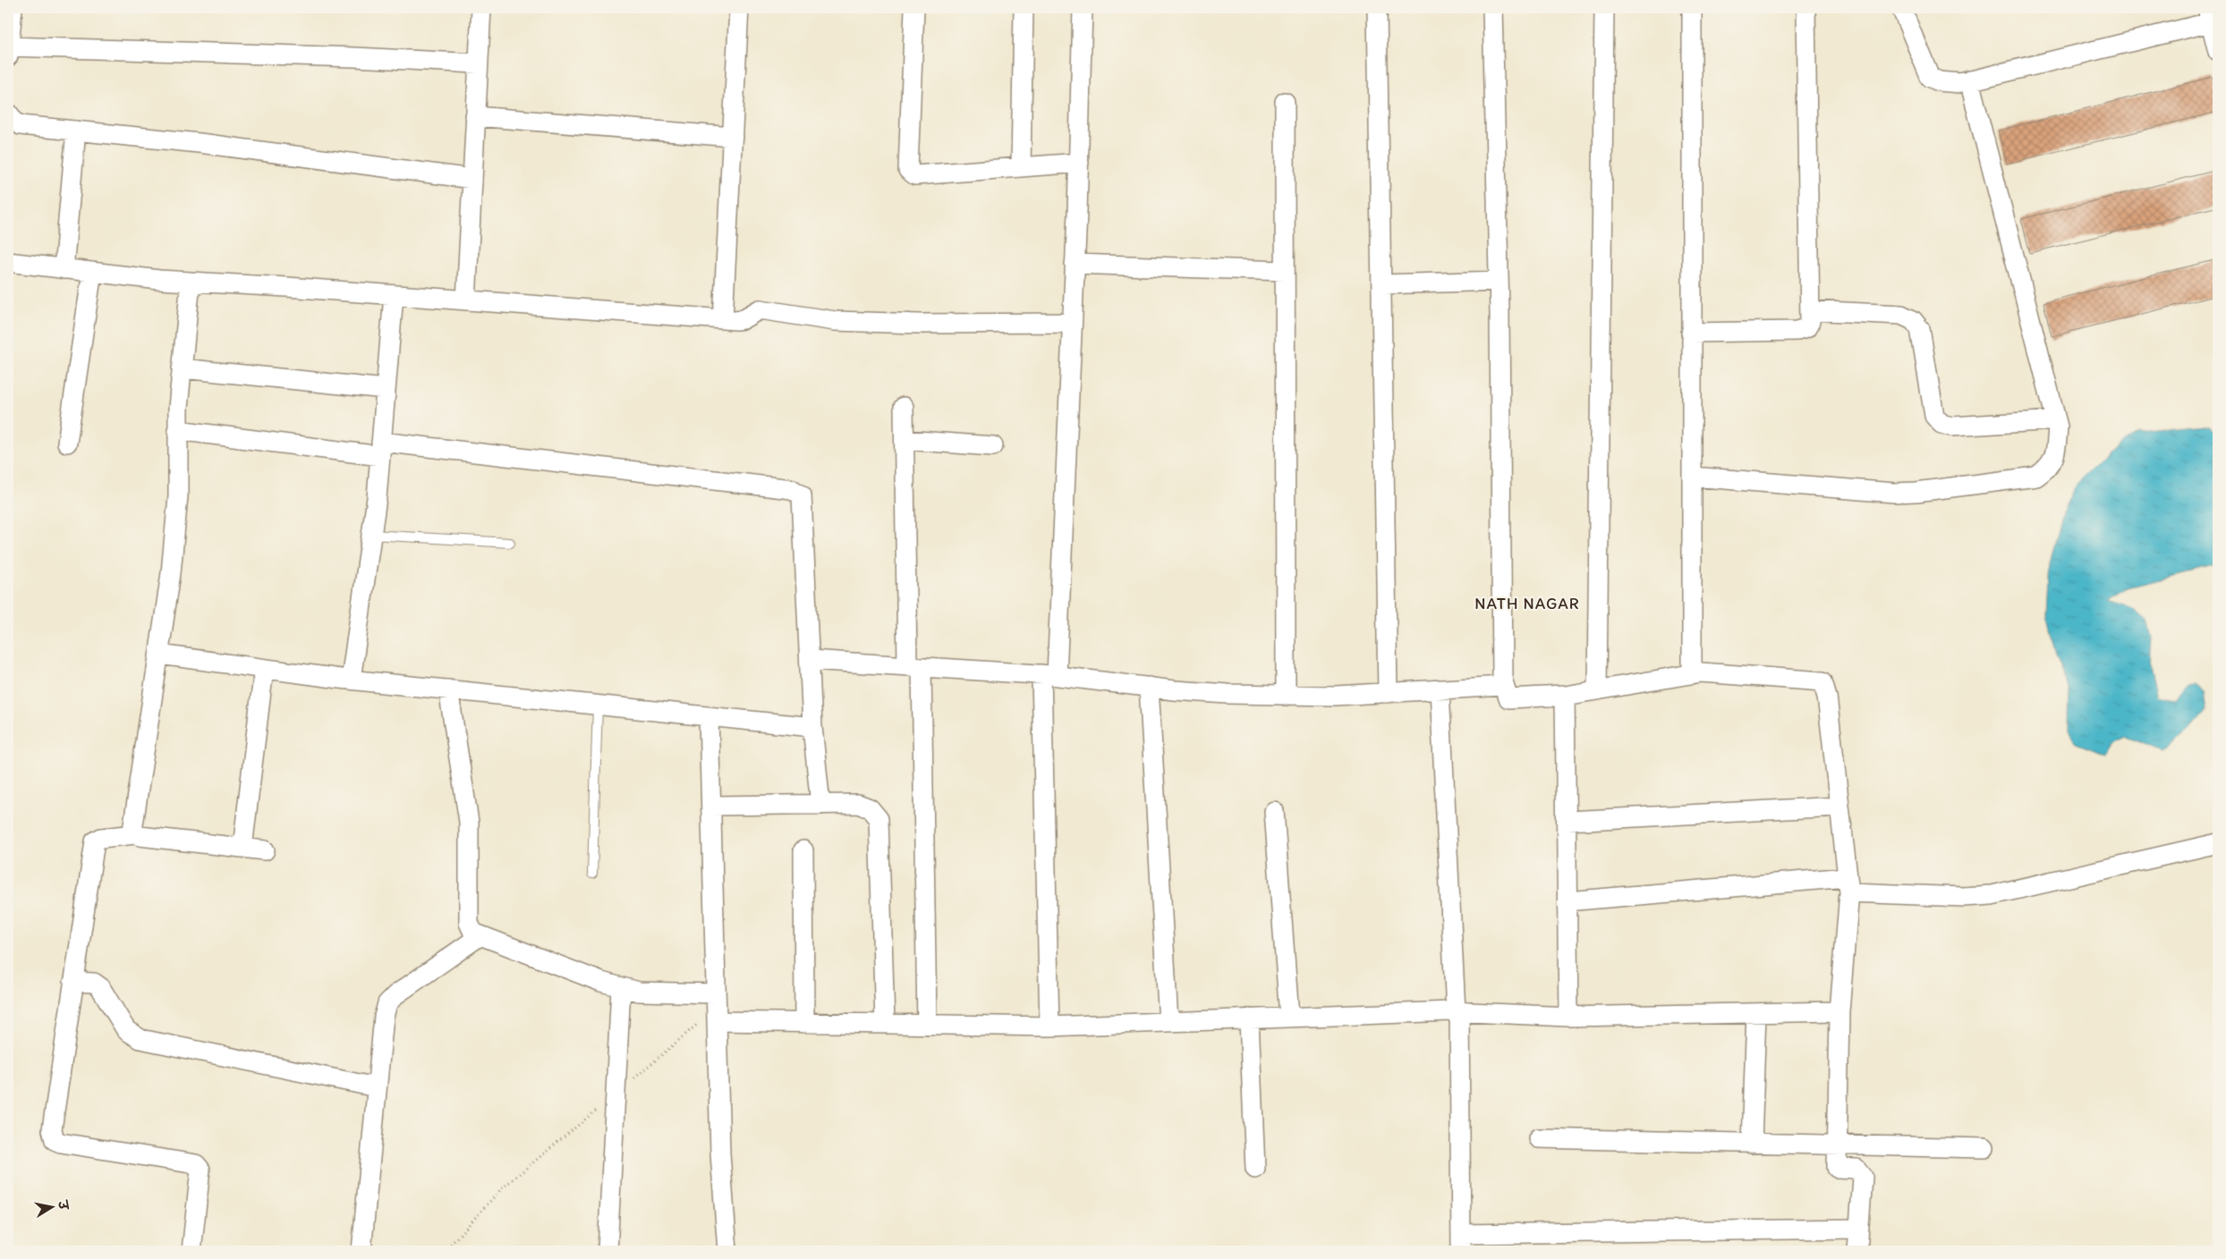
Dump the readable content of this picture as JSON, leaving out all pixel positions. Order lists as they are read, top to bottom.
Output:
{
  "districts": ["NATH NAGAR"],
  "north": "right"
}
